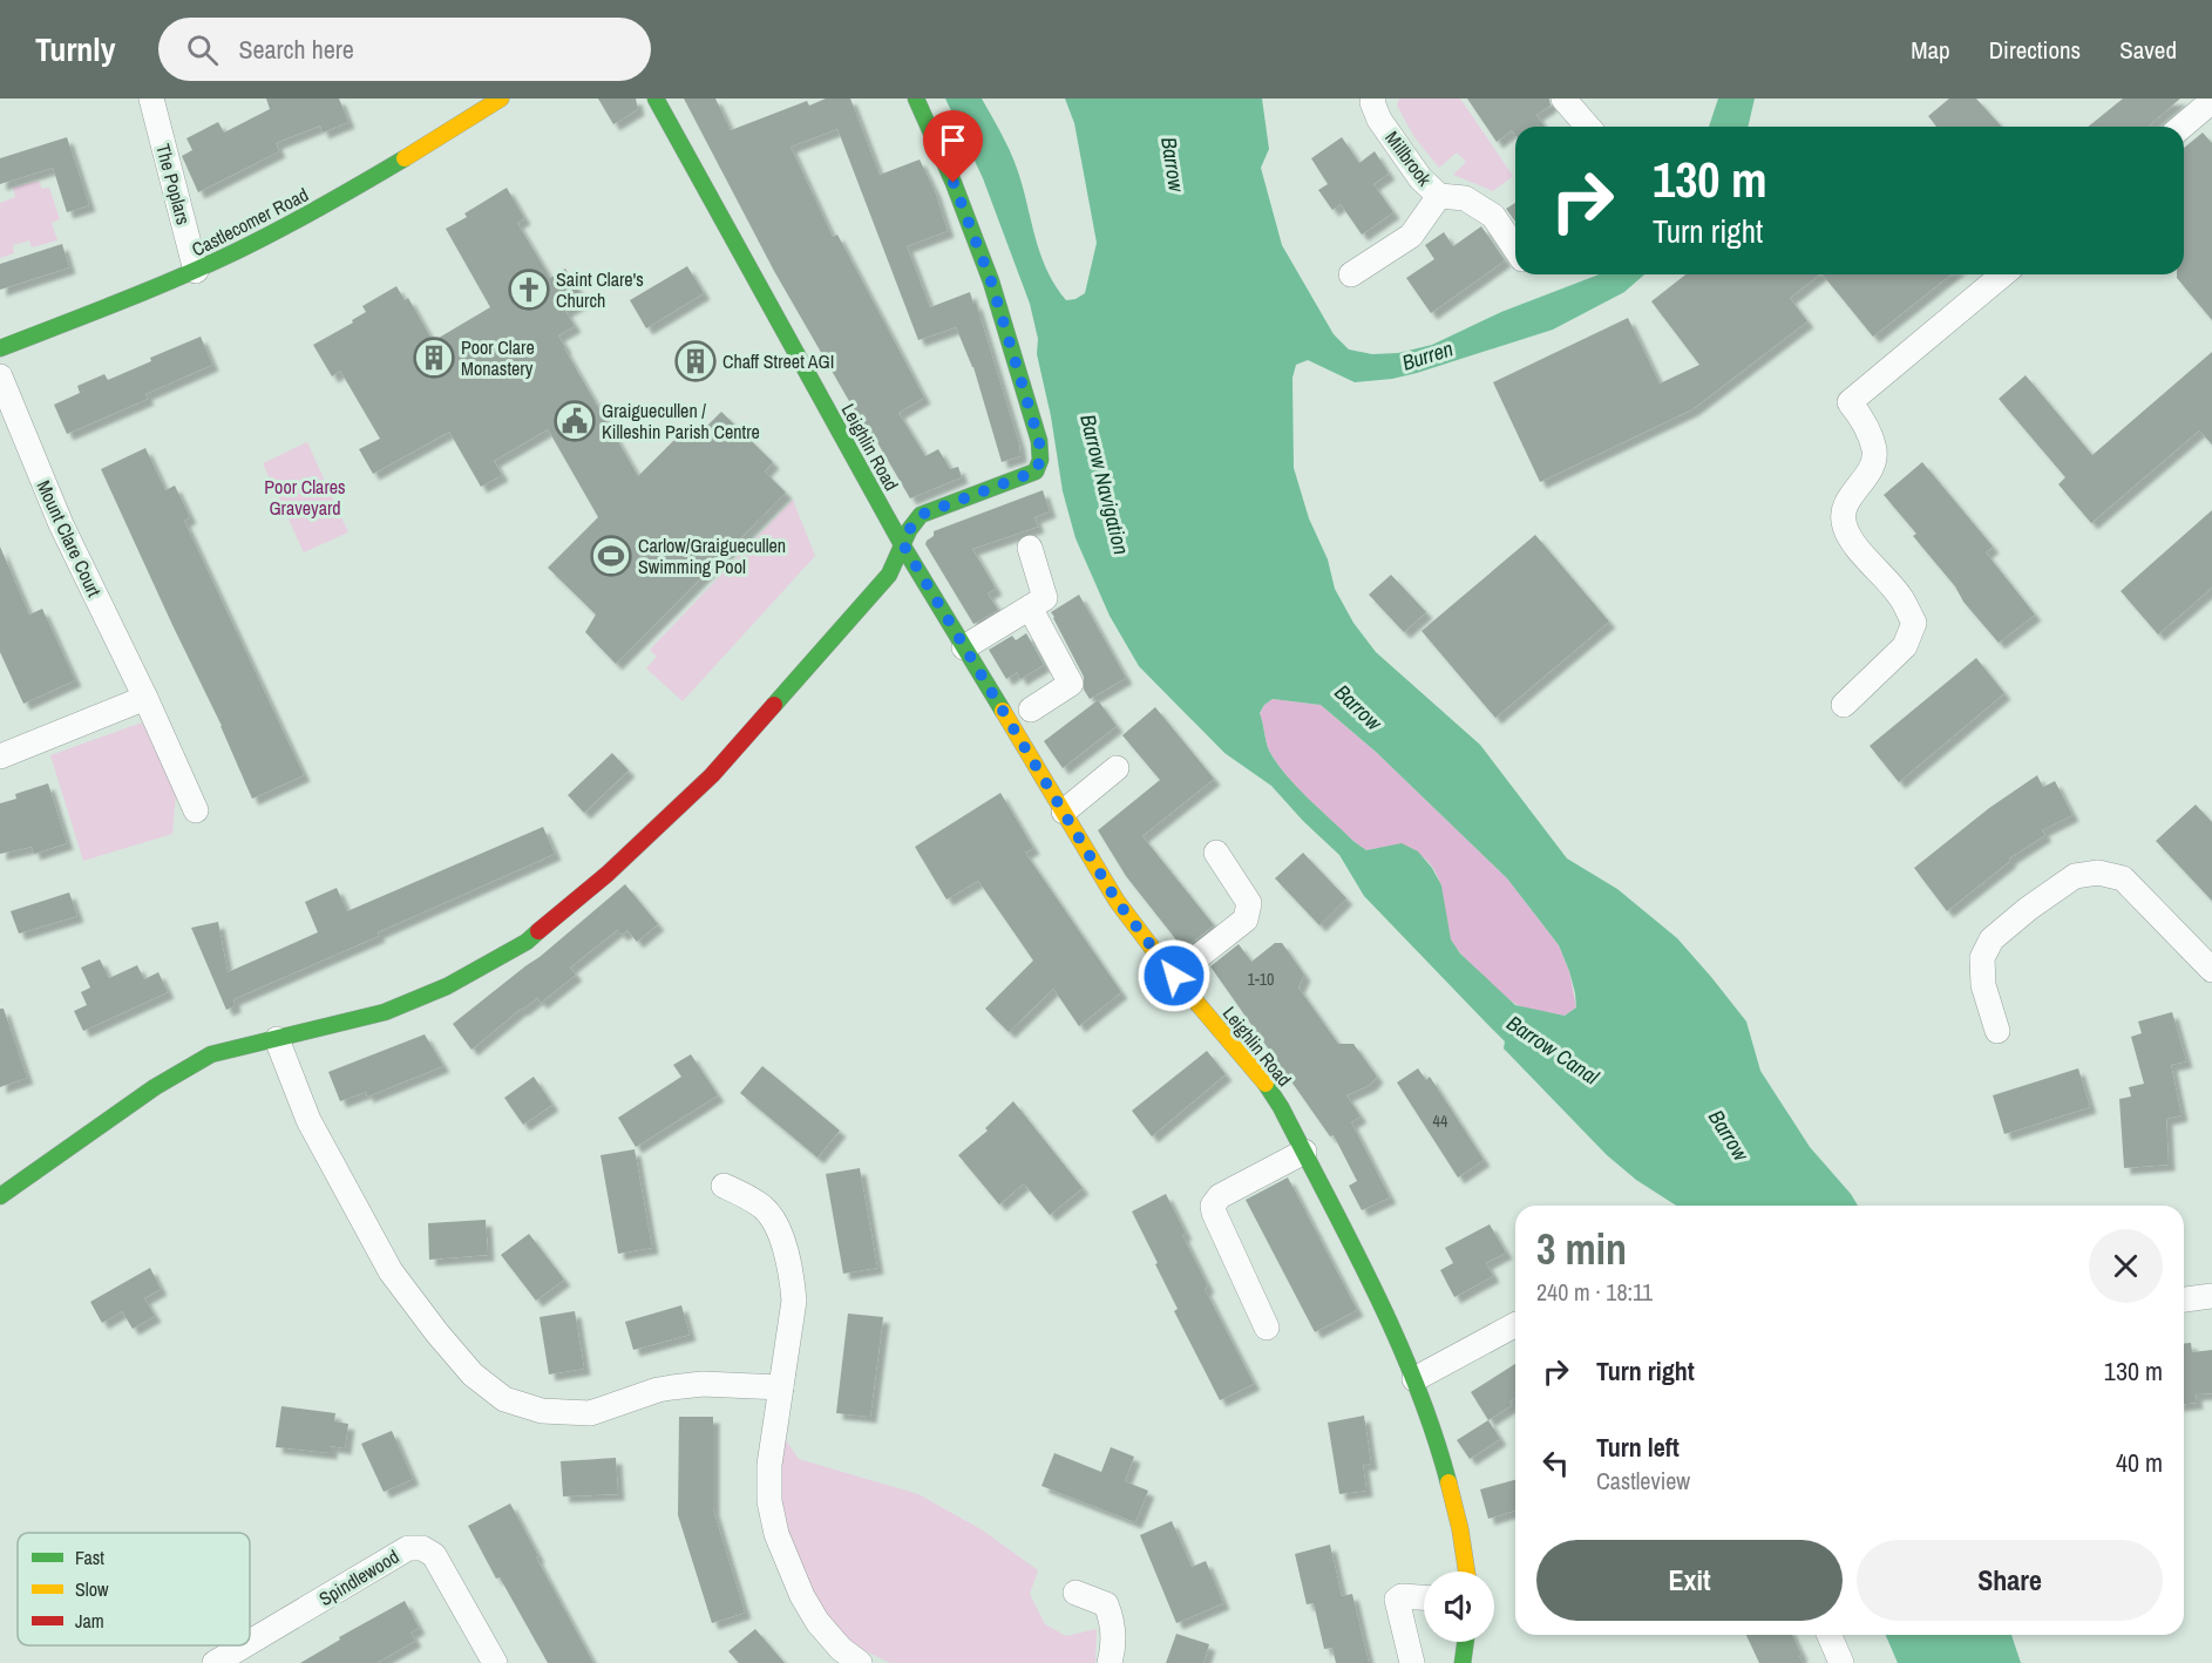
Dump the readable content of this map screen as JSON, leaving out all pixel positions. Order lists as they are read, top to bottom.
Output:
{
  "streets": {
    "street": [
      "Millbrook",
      "The Poplars",
      "Castlecomer Road",
      "Leighlin Road",
      "Mount Clare Court",
      "Spindlewood"
    ]
  },
  "crossings": [
    ["The Poplars", "Castlecomer Road"]
  ],
  "water": [
    "Barrow",
    "Burren",
    "Barrow Navigation",
    "Barrow Canal"
  ],
  "parks": ["Poor Clares Graveyard"],
  "places": {
    "church": ["Saint Clare's Church"],
    "building": ["Poor Clare Monastery", "Chaff Street AGI"],
    "public building": ["Graiguecullen / Killeshin Parish Centre"],
    "sports": ["Carlow/Graiguecullen Swimming Pool"]
  },
  "house_numbers": ["1-10", "44"],
  "legend": ["Fast", "Slow", "Jam"],
  "page": {
    "header": "Turnly",
    "search": "Search here",
    "nav": ["Map", "Directions", "Saved"],
    "turn": ["130 m", "Turn right"],
    "heading": ["3 min", "240 m · 18:11"],
    "list": [
      {
        "name": "Turn right",
        "value": "130 m"
      },
      {
        "name": "Turn left",
        "note": "Castleview",
        "value": "40 m"
      }
    ],
    "buttons": ["Exit", "Share"]
  }
}
